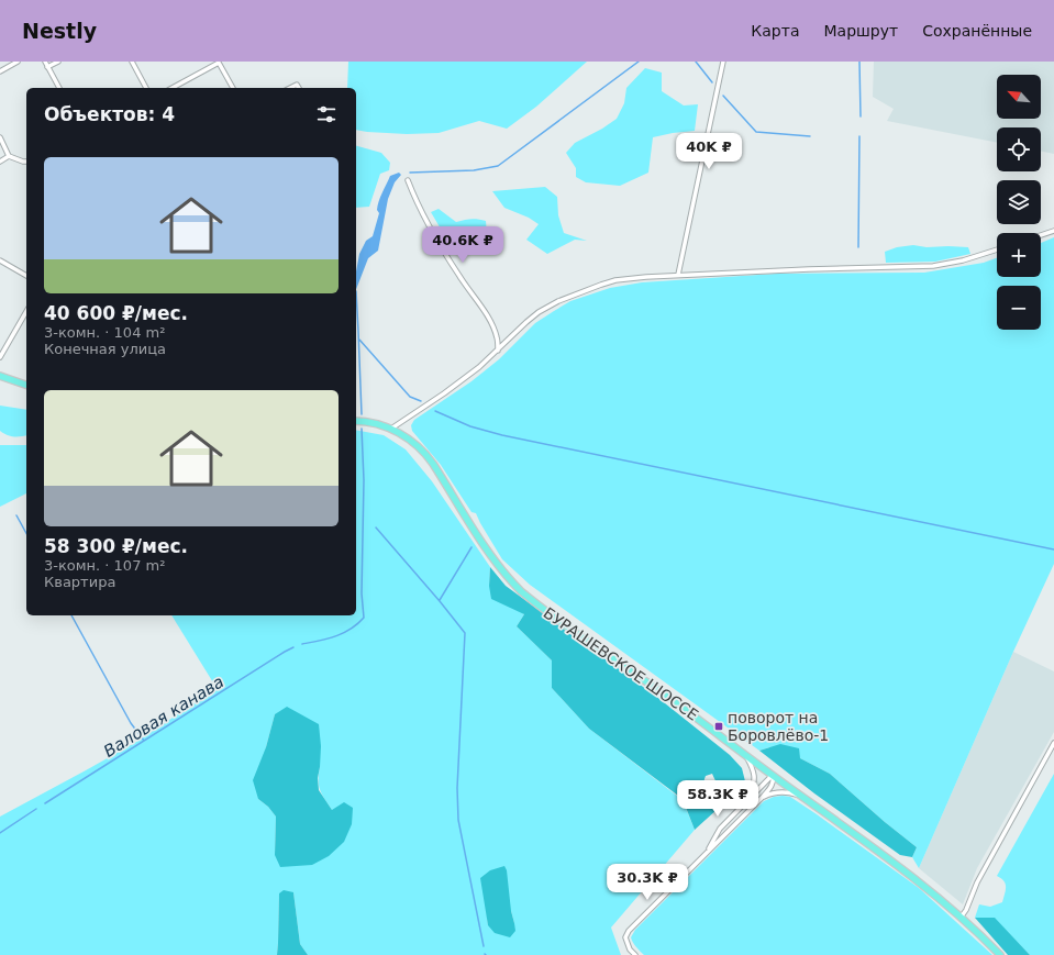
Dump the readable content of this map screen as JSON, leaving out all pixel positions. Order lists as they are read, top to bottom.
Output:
{
  "streets": {
    "main road": ["БУРАШЕВСКОЕ ШОССЕ"]
  },
  "water": ["Валовая канава"],
  "places": {
    "transit": ["поворот на Боровлёво-1"]
  },
  "north": "top left",
  "page": {
    "header": "Nestly",
    "nav": ["Карта", "Маршрут", "Сохранённые"],
    "map_buttons": ["+", "−"],
    "heading": "Объектов: 4",
    "price": [
      "40K ₽",
      "40.6K ₽",
      "58.3K ₽",
      "30.3K ₽"
    ],
    "list": [
      {
        "name": "40 600 ₽/мес.",
        "note": "3-комн. · 104 m² · Конечная улица"
      },
      {
        "name": "58 300 ₽/мес.",
        "note": "3-комн. · 107 m² · Квартира"
      }
    ]
  }
}
